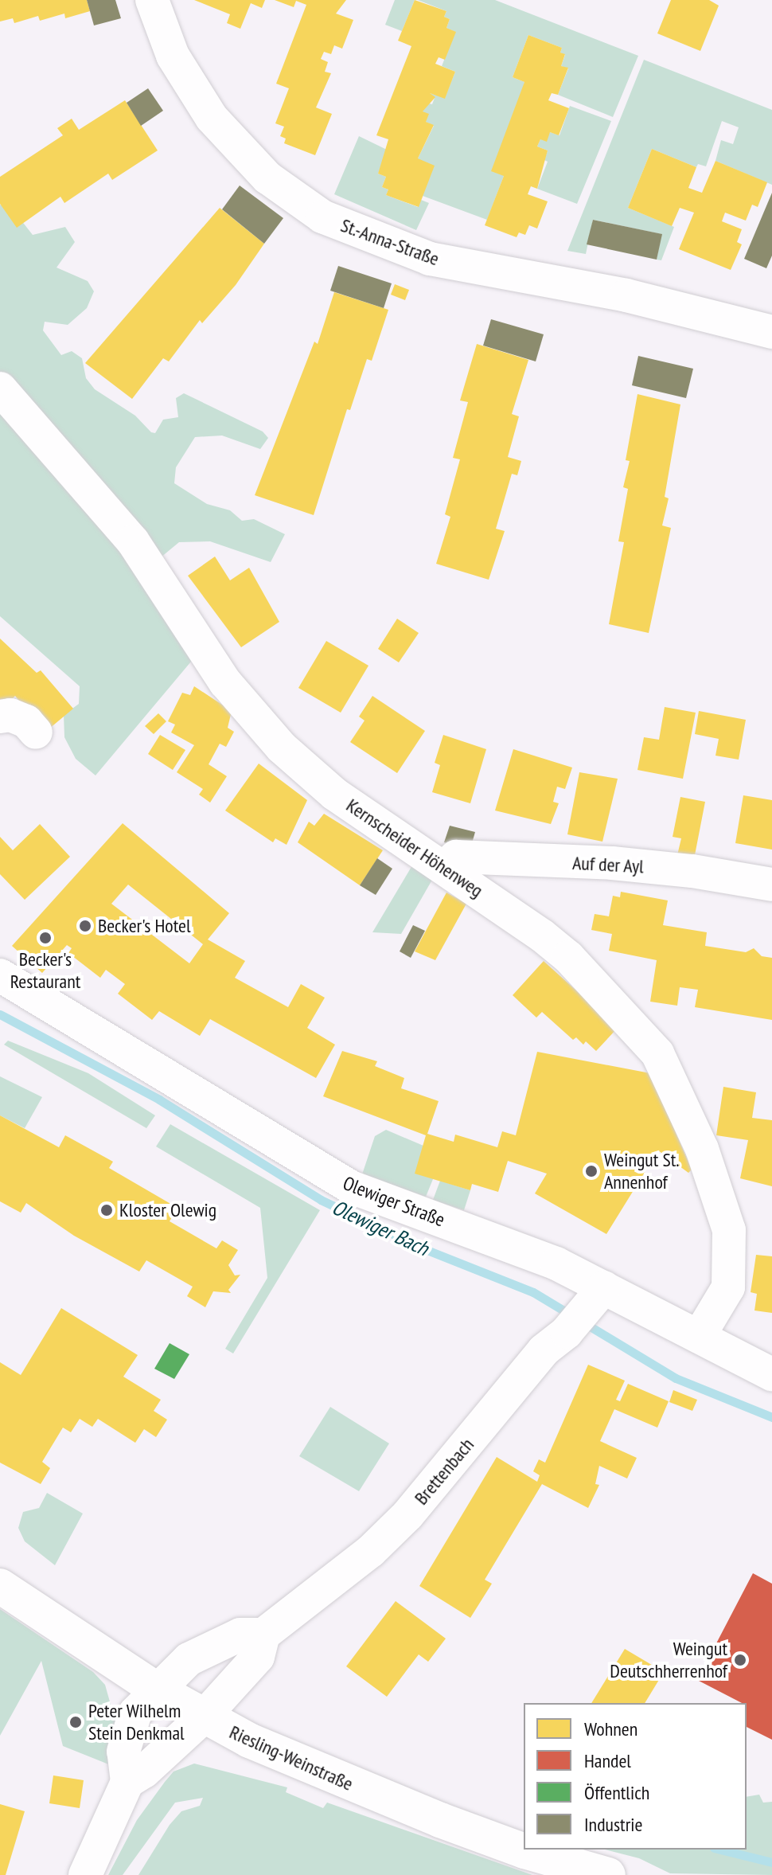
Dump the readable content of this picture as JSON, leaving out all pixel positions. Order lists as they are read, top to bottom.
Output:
{
  "streets": {
    "main road": ["Riesling-Weinstraße"],
    "street": [
      "St.-Anna-Straße",
      "Kernscheider Höhenweg",
      "Auf der Ayl",
      "Olewiger Straße",
      "Brettenbach"
    ]
  },
  "crossings": [
    ["Kernscheider Höhenweg", "Auf der Ayl"],
    ["Kernscheider Höhenweg", "Olewiger Straße"],
    ["Olewiger Straße", "Brettenbach"]
  ],
  "water": ["Olewiger Bach"],
  "places": [
    "Becker's Hotel",
    "Becker's Restaurant",
    "Weingut St. Annenhof",
    "Kloster Olewig",
    "Weingut Deutschherrenhof",
    "Peter Wilhelm Stein Denkmal"
  ],
  "legend": [
    "Wohnen",
    "Handel",
    "Öffentlich",
    "Industrie"
  ]
}
